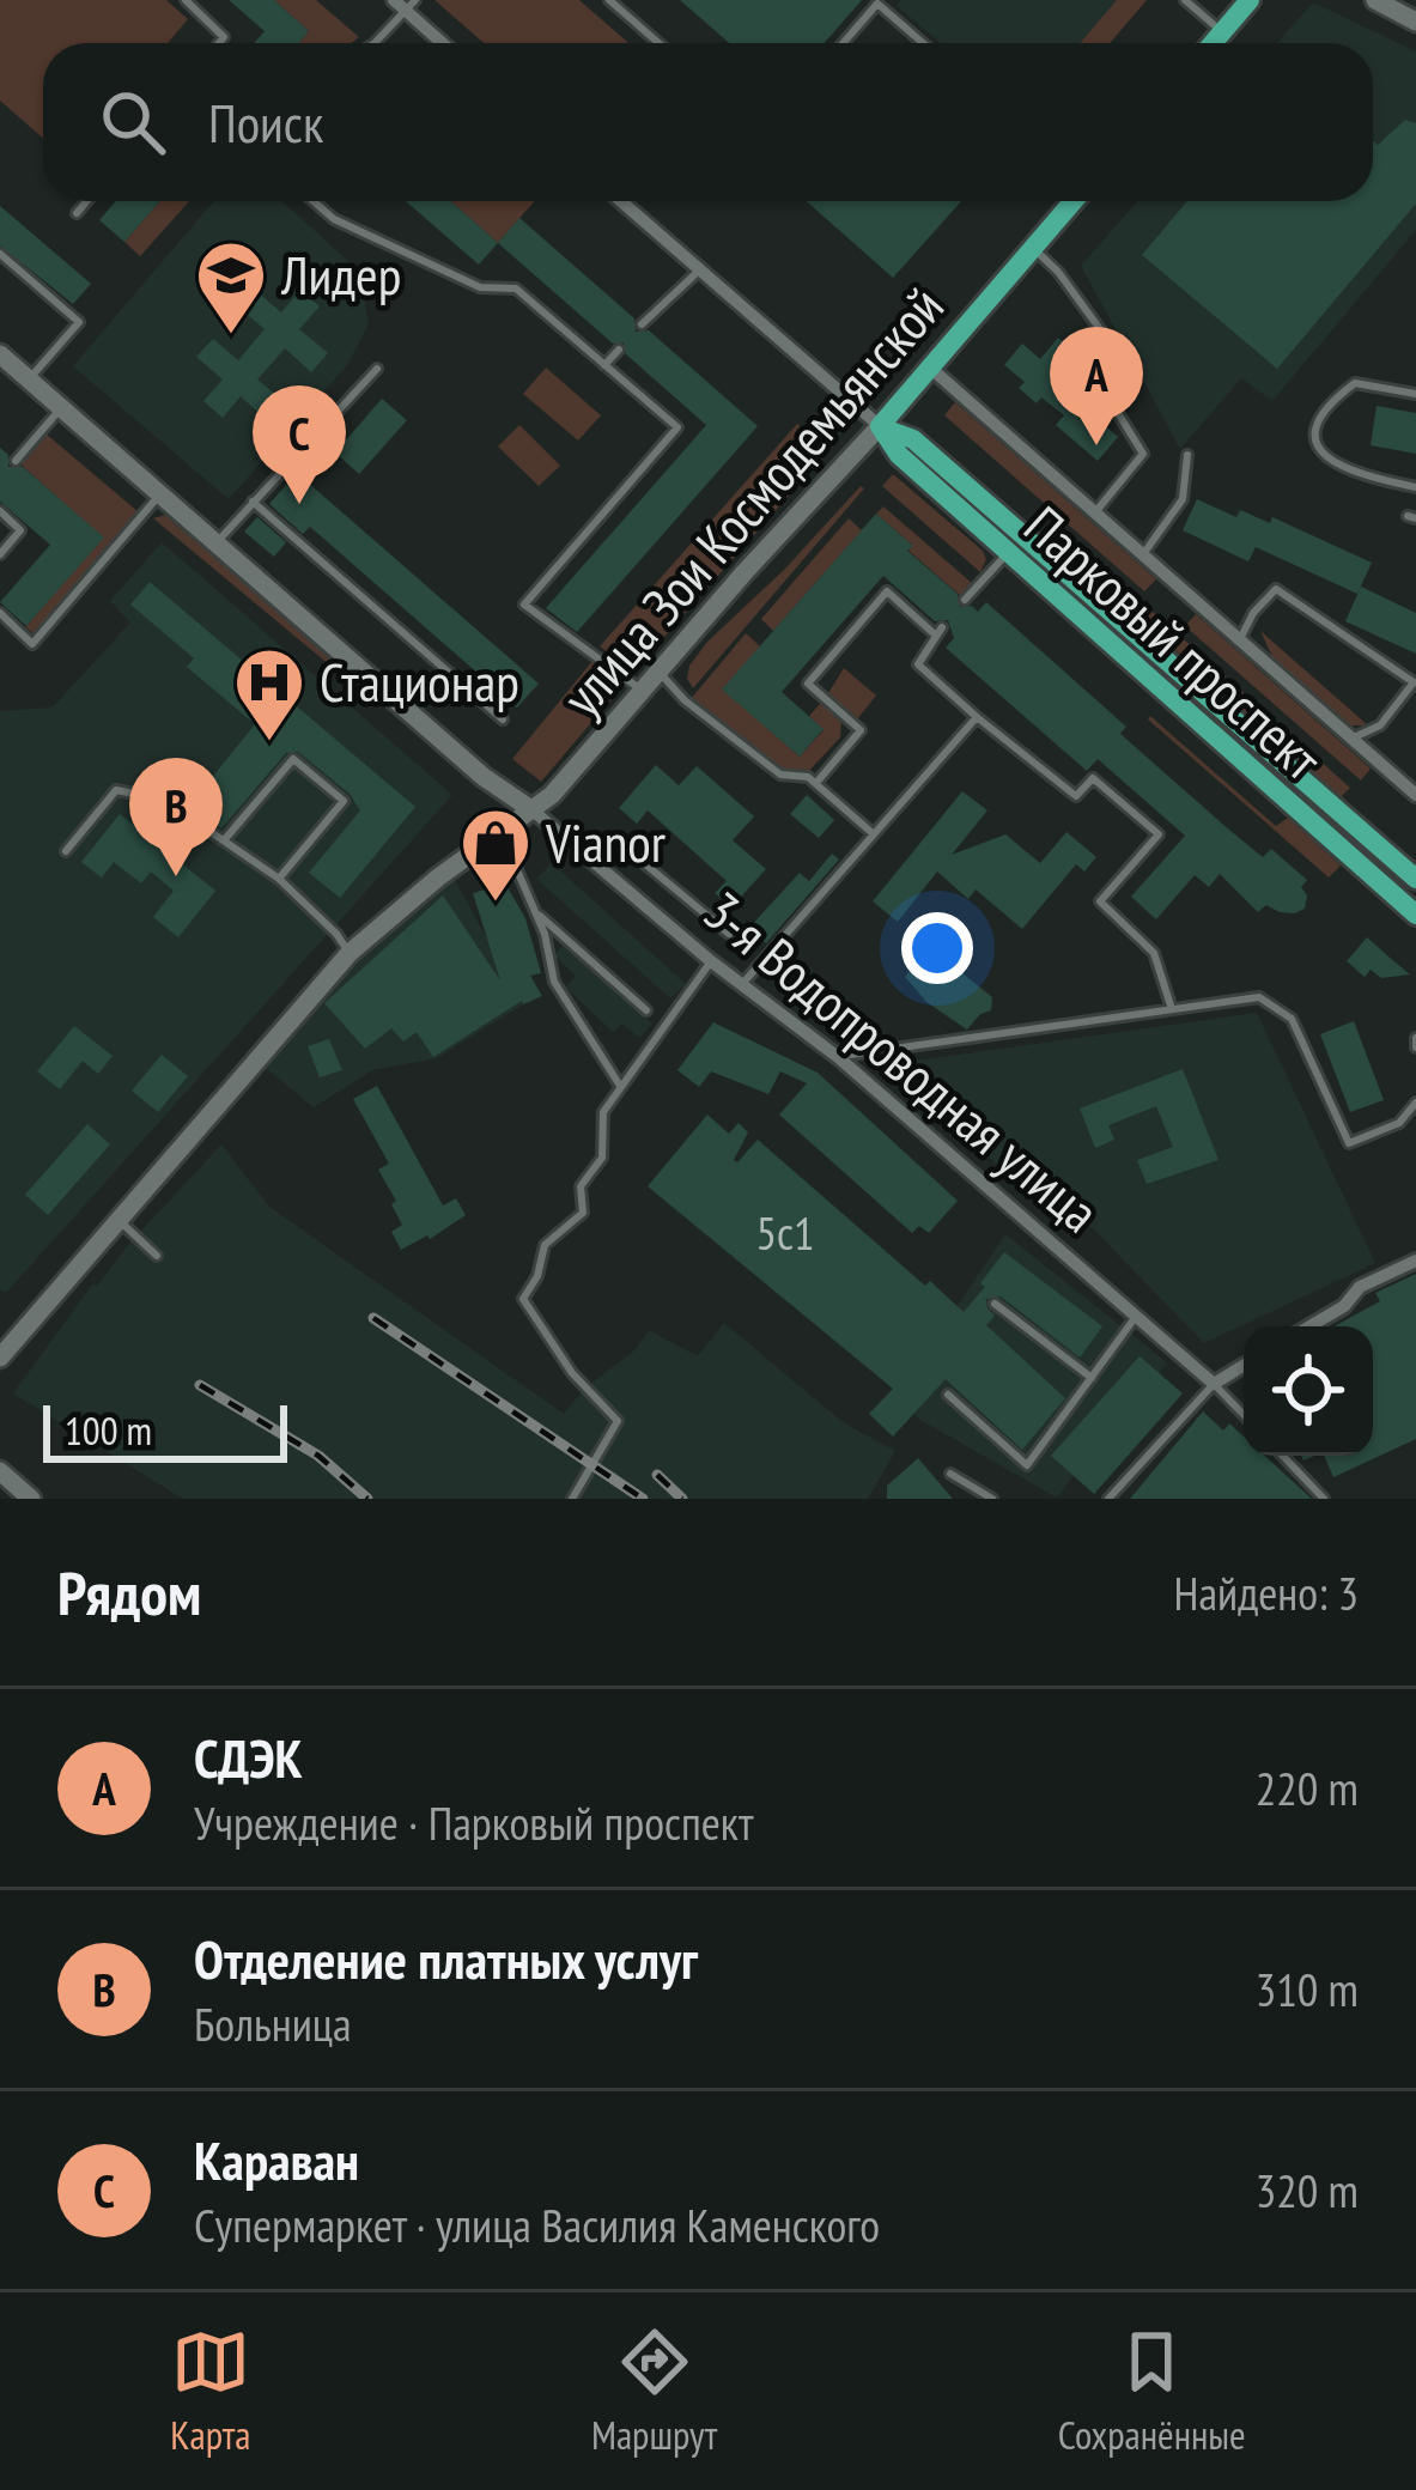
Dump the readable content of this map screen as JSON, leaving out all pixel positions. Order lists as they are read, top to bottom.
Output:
{
  "streets": {
    "main road": ["улица Зои Космодемьянской", "Парковый проспект"],
    "street": ["3-я Водопроводная улица"]
  },
  "crossings": [
    ["улица Зои Космодемьянской", "Парковый проспект"],
    ["улица Зои Космодемьянской", "3-я Водопроводная улица"]
  ],
  "places": {
    "school or university": ["Лидер"],
    "hospital": ["Стационар"],
    "shop": ["Vianor"]
  },
  "house_numbers": ["5с1"],
  "scale_bar": "100 m",
  "page": {
    "search": "Поиск",
    "pins": ["A", "C", "B"],
    "scale": "100 m",
    "heading": ["Рядом", "Найдено: 3"],
    "list": [
      {
        "mark": "A",
        "name": "СДЭК",
        "note": "Учреждение · Парковый проспект",
        "value": "220 m"
      },
      {
        "mark": "B",
        "name": "Отделение платных услуг",
        "note": "Больница",
        "value": "310 m"
      },
      {
        "mark": "C",
        "name": "Караван",
        "note": "Супермаркет · улица Василия Каменского",
        "value": "320 m"
      }
    ],
    "nav": ["Карта", "Маршрут", "Сохранённые"]
  }
}
